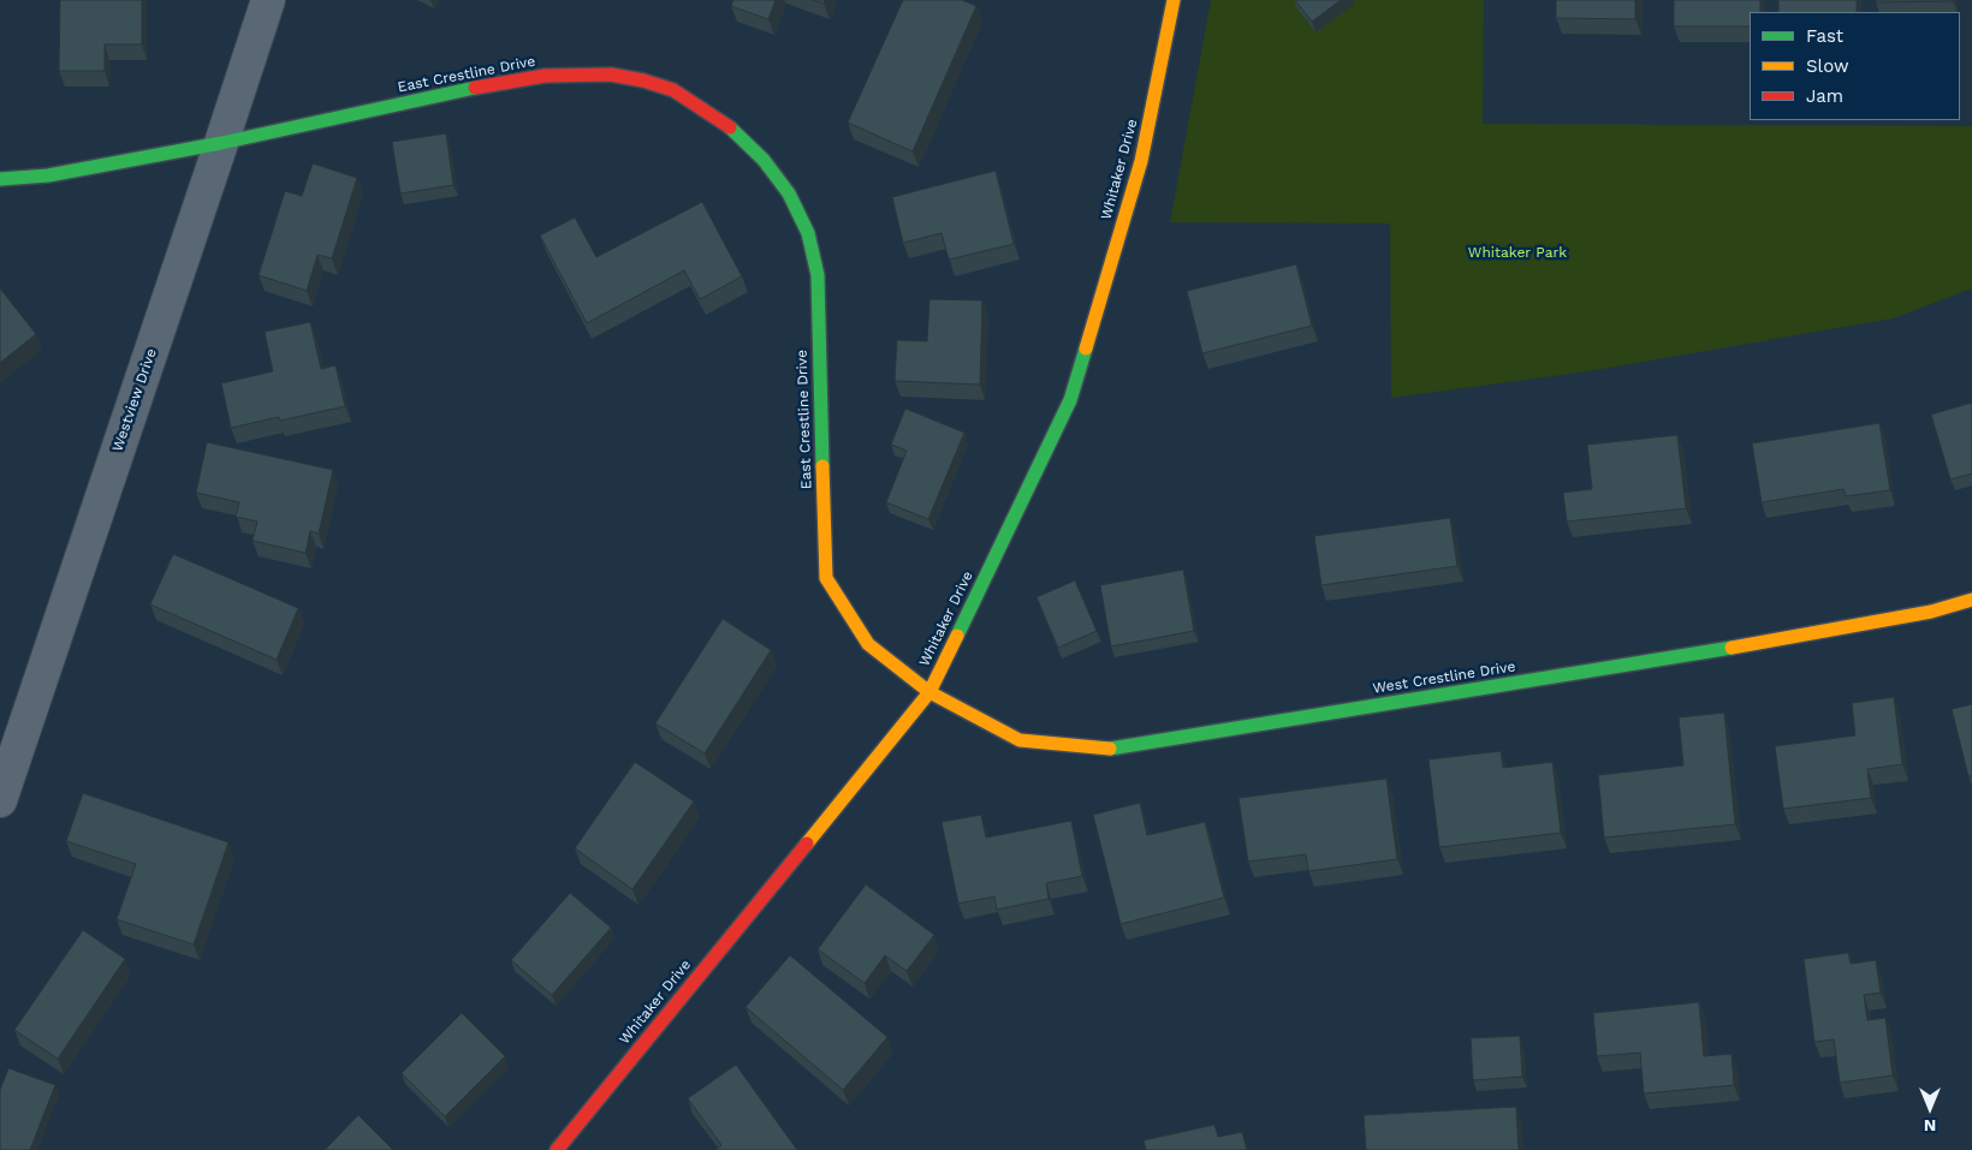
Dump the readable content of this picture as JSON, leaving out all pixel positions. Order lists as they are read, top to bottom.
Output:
{
  "streets": {
    "street": [
      "East Crestline Drive",
      "Whitaker Drive",
      "Westview Drive",
      "West Crestline Drive"
    ]
  },
  "crossings": [
    ["East Crestline Drive", "Whitaker Drive"],
    ["East Crestline Drive", "Westview Drive"],
    ["East Crestline Drive", "West Crestline Drive"],
    ["Whitaker Drive", "West Crestline Drive"]
  ],
  "parks": ["Whitaker Park"],
  "legend": ["Fast", "Slow", "Jam"],
  "north": "bottom"
}
